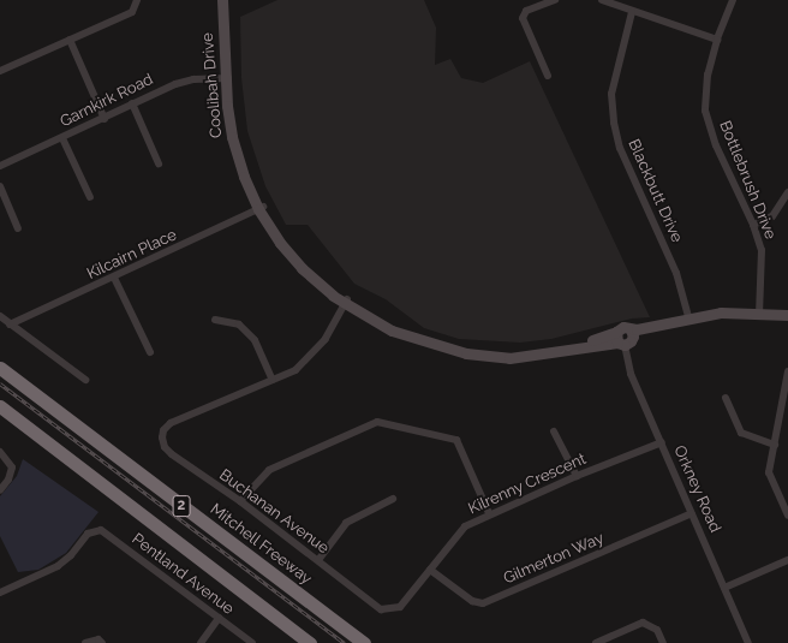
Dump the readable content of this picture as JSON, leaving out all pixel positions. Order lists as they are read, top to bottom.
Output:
{
  "streets": {
    "highway": ["2", "Mitchell Freeway"],
    "main road": ["Coolibah Drive"],
    "street": [
      "Garnkirk Road",
      "Bottlebrush Drive",
      "Blackbutt Drive",
      "Kilcairn Place",
      "Kilrenny Crescent",
      "Orkney Road",
      "Buchanan Avenue",
      "Gilmerton Way",
      "Pentland Avenue"
    ]
  },
  "crossings": [
    ["Coolibah Drive", "Garnkirk Road"],
    ["Coolibah Drive", "Bottlebrush Drive"],
    ["Coolibah Drive", "Blackbutt Drive"],
    ["Coolibah Drive", "Kilcairn Place"],
    ["Coolibah Drive", "Orkney Road"],
    ["Kilrenny Crescent", "Orkney Road"],
    ["Kilrenny Crescent", "Buchanan Avenue"],
    ["Kilrenny Crescent", "Gilmerton Way"],
    ["Orkney Road", "Gilmerton Way"]
  ]
}
